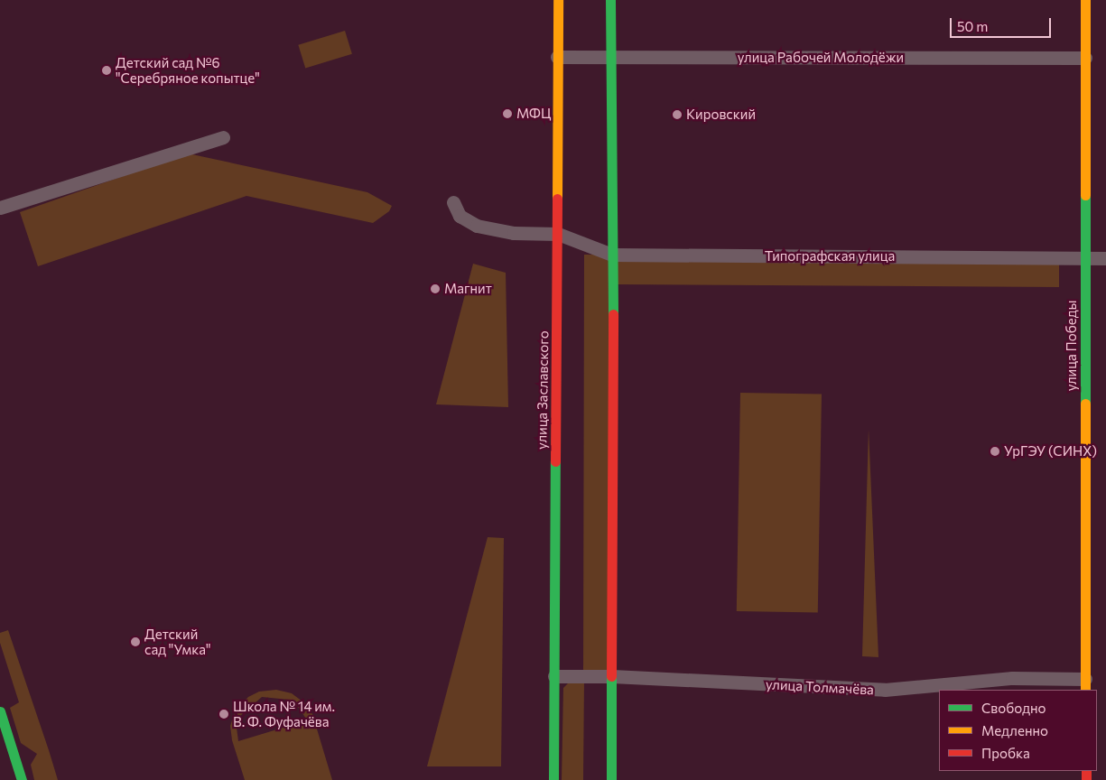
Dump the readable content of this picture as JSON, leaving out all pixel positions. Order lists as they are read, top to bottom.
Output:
{
  "streets": {
    "street": [
      "улица Рабочей Молодёжи",
      "Типографская улица",
      "улица Победы",
      "улица Заславского",
      "улица Толмачёва"
    ]
  },
  "crossings": [
    ["улица Рабочей Молодёжи", "улица Победы"],
    ["улица Рабочей Молодёжи", "улица Заславского"],
    ["Типографская улица", "улица Победы"],
    ["Типографская улица", "улица Заславского"],
    ["улица Победы", "улица Толмачёва"],
    ["улица Заславского", "улица Толмачёва"]
  ],
  "places": [
    "Детский сад №6 \"Серебряное копытце\"",
    "МФЦ",
    "Кировский",
    "Магнит",
    "УрГЭУ (СИНХ)",
    "Детский сад \"Умка\"",
    "Школа № 14 им. В. Ф. Фуфачёва"
  ],
  "legend": ["Свободно", "Медленно", "Пробка"],
  "scale_bar": "50 m"
}
